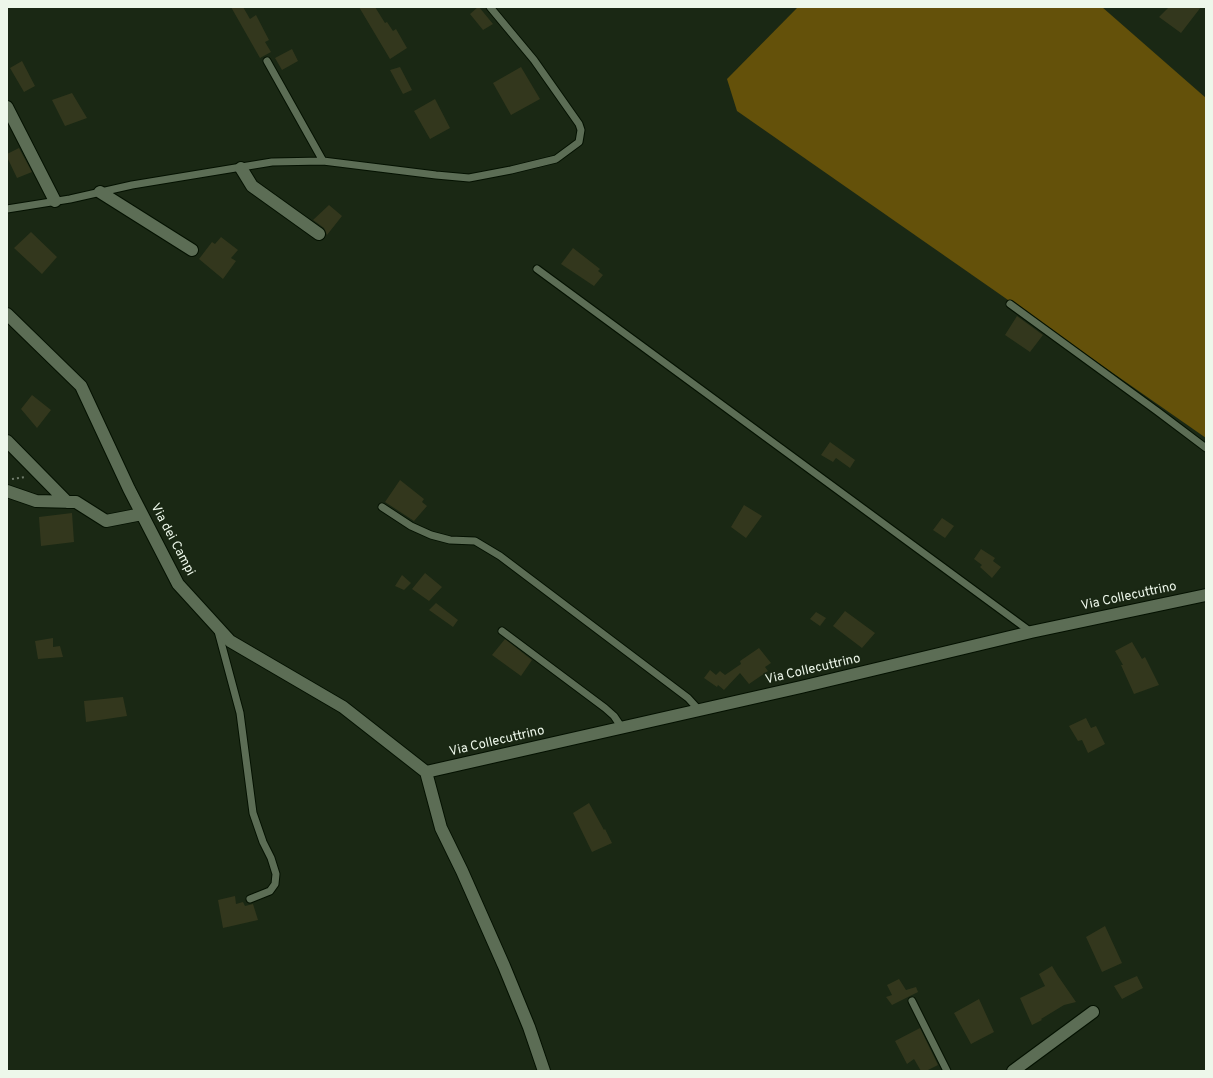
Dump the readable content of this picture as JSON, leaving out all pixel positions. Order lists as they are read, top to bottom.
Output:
{
  "streets": {
    "street": ["Via dei Campi", "Via Collecuttrino"]
  },
  "crossings": [
    ["Via dei Campi", "Via Collecuttrino"]
  ]
}
